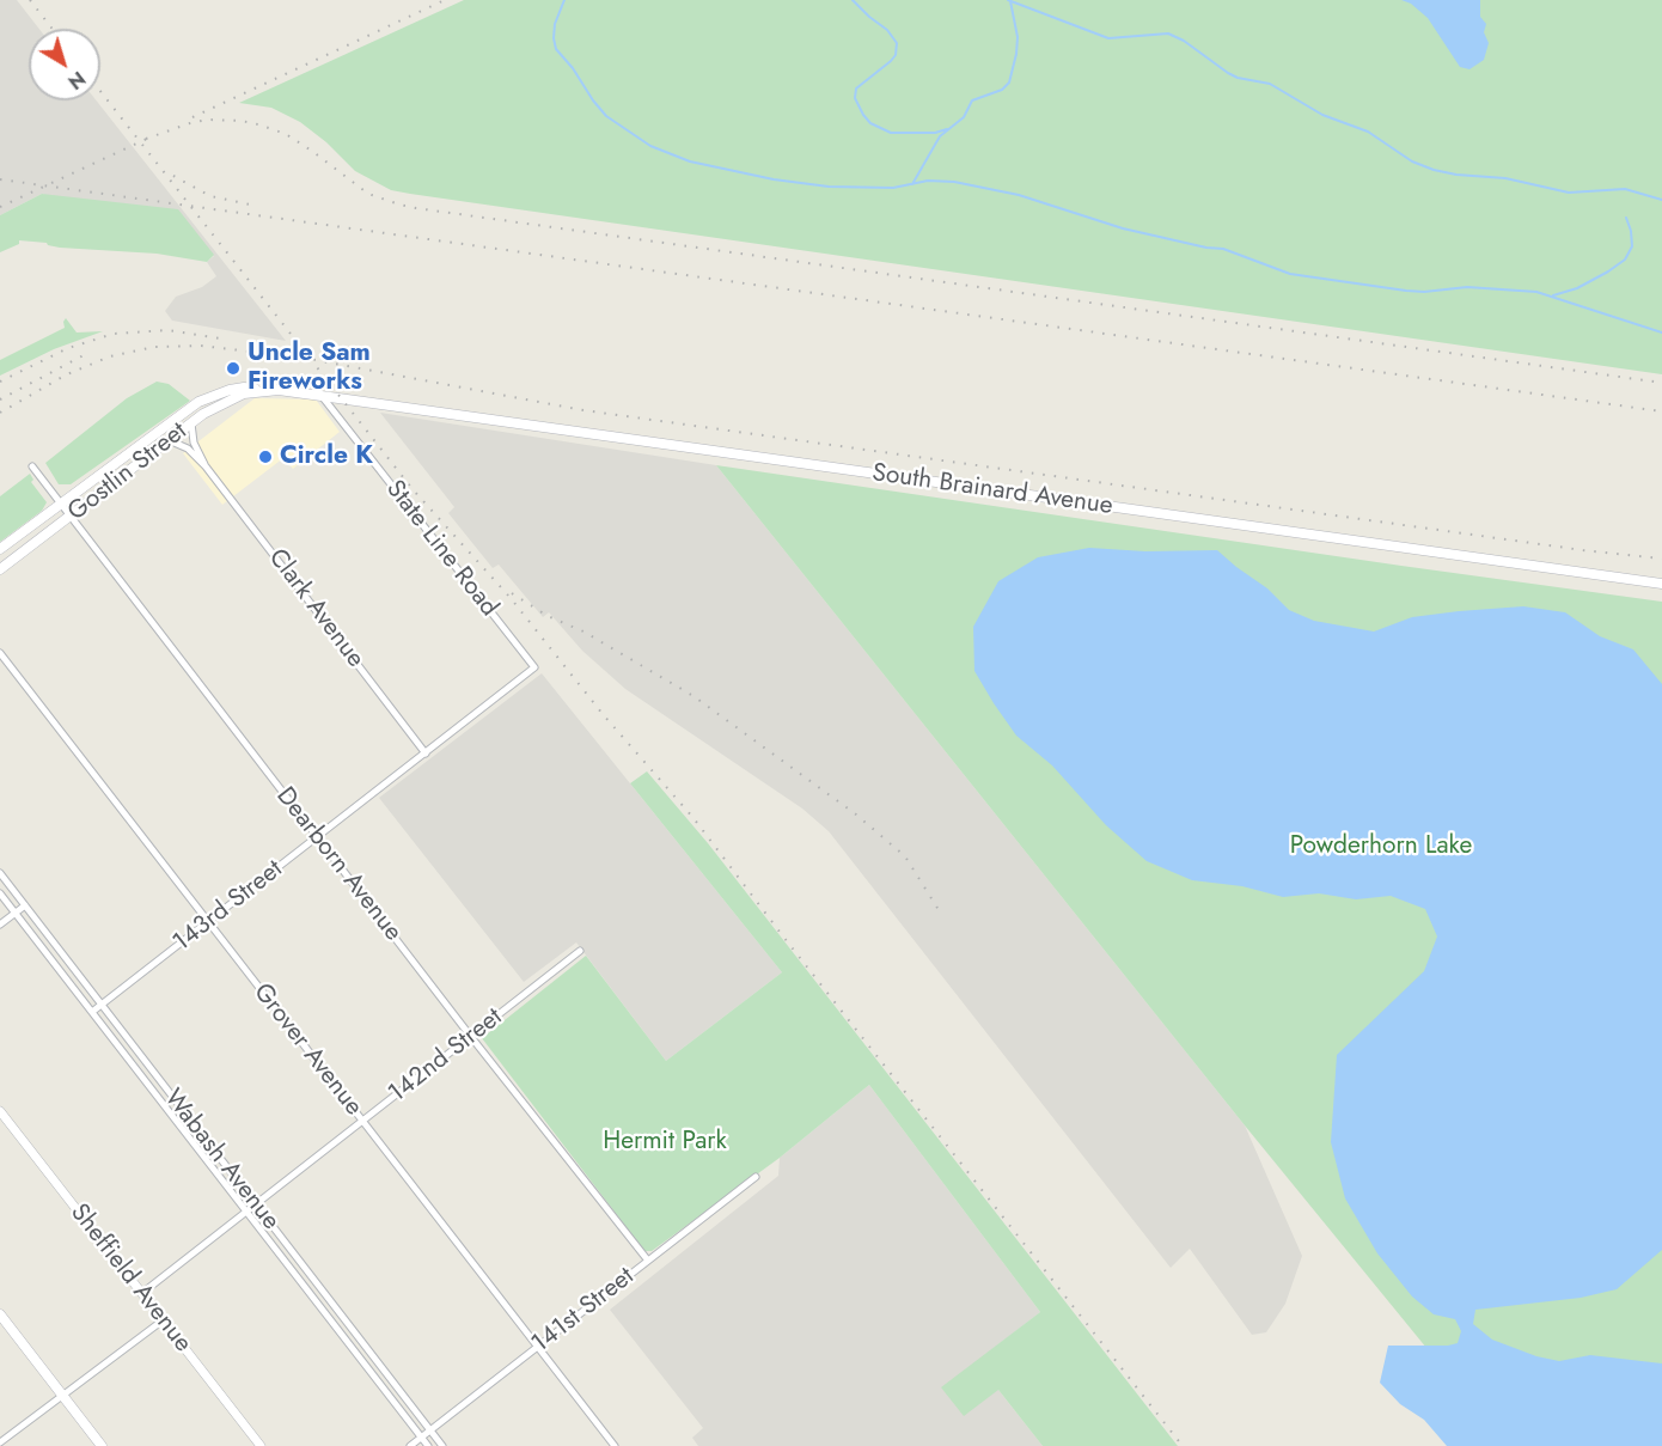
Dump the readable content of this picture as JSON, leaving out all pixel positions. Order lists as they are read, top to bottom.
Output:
{
  "streets": {
    "main road": ["Gostlin Street", "South Brainard Avenue"],
    "street": [
      "State Line Road",
      "Clark Avenue",
      "Dearborn Avenue",
      "143rd Street",
      "Grover Avenue",
      "142nd Street",
      "Wabash Avenue",
      "Sheffield Avenue",
      "141st Street"
    ]
  },
  "crossings": [
    ["Gostlin Street", "South Brainard Avenue"],
    ["Gostlin Street", "State Line Road"],
    ["Gostlin Street", "Clark Avenue"],
    ["Gostlin Street", "Dearborn Avenue"],
    ["South Brainard Avenue", "State Line Road"],
    ["State Line Road", "143rd Street"],
    ["Clark Avenue", "143rd Street"],
    ["Dearborn Avenue", "143rd Street"],
    ["Dearborn Avenue", "142nd Street"],
    ["Dearborn Avenue", "141st Street"],
    ["143rd Street", "Grover Avenue"],
    ["143rd Street", "Wabash Avenue"],
    ["Grover Avenue", "142nd Street"],
    ["Grover Avenue", "141st Street"],
    ["142nd Street", "Wabash Avenue"],
    ["142nd Street", "Sheffield Avenue"],
    ["Wabash Avenue", "141st Street"]
  ],
  "parks": ["Powderhorn Lake", "Hermit Park"],
  "places": ["Uncle Sam Fireworks", "Circle K"],
  "north": "bottom right"
}
